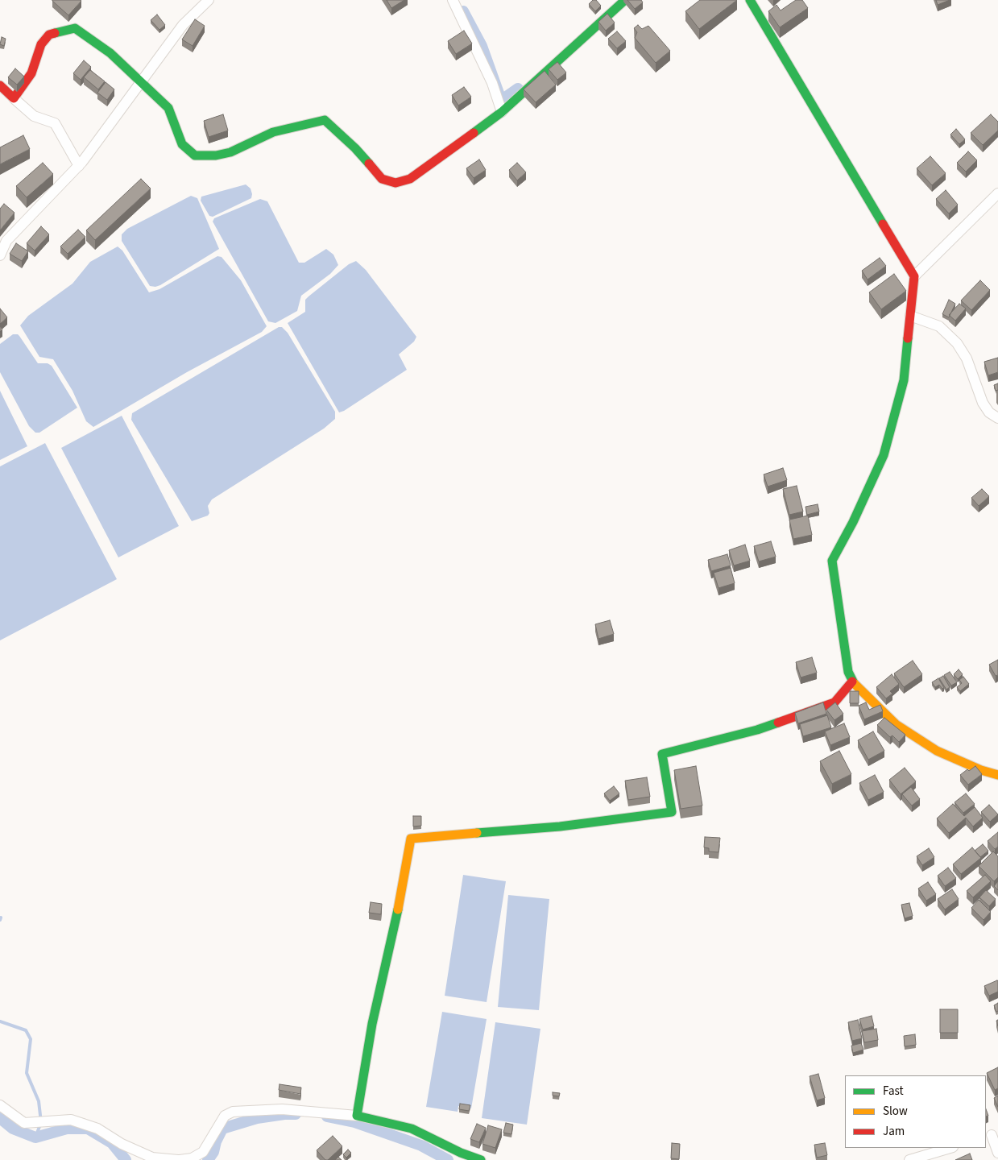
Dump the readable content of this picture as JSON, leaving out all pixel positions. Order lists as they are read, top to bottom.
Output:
{
  "legend": ["Fast", "Slow", "Jam"]
}
